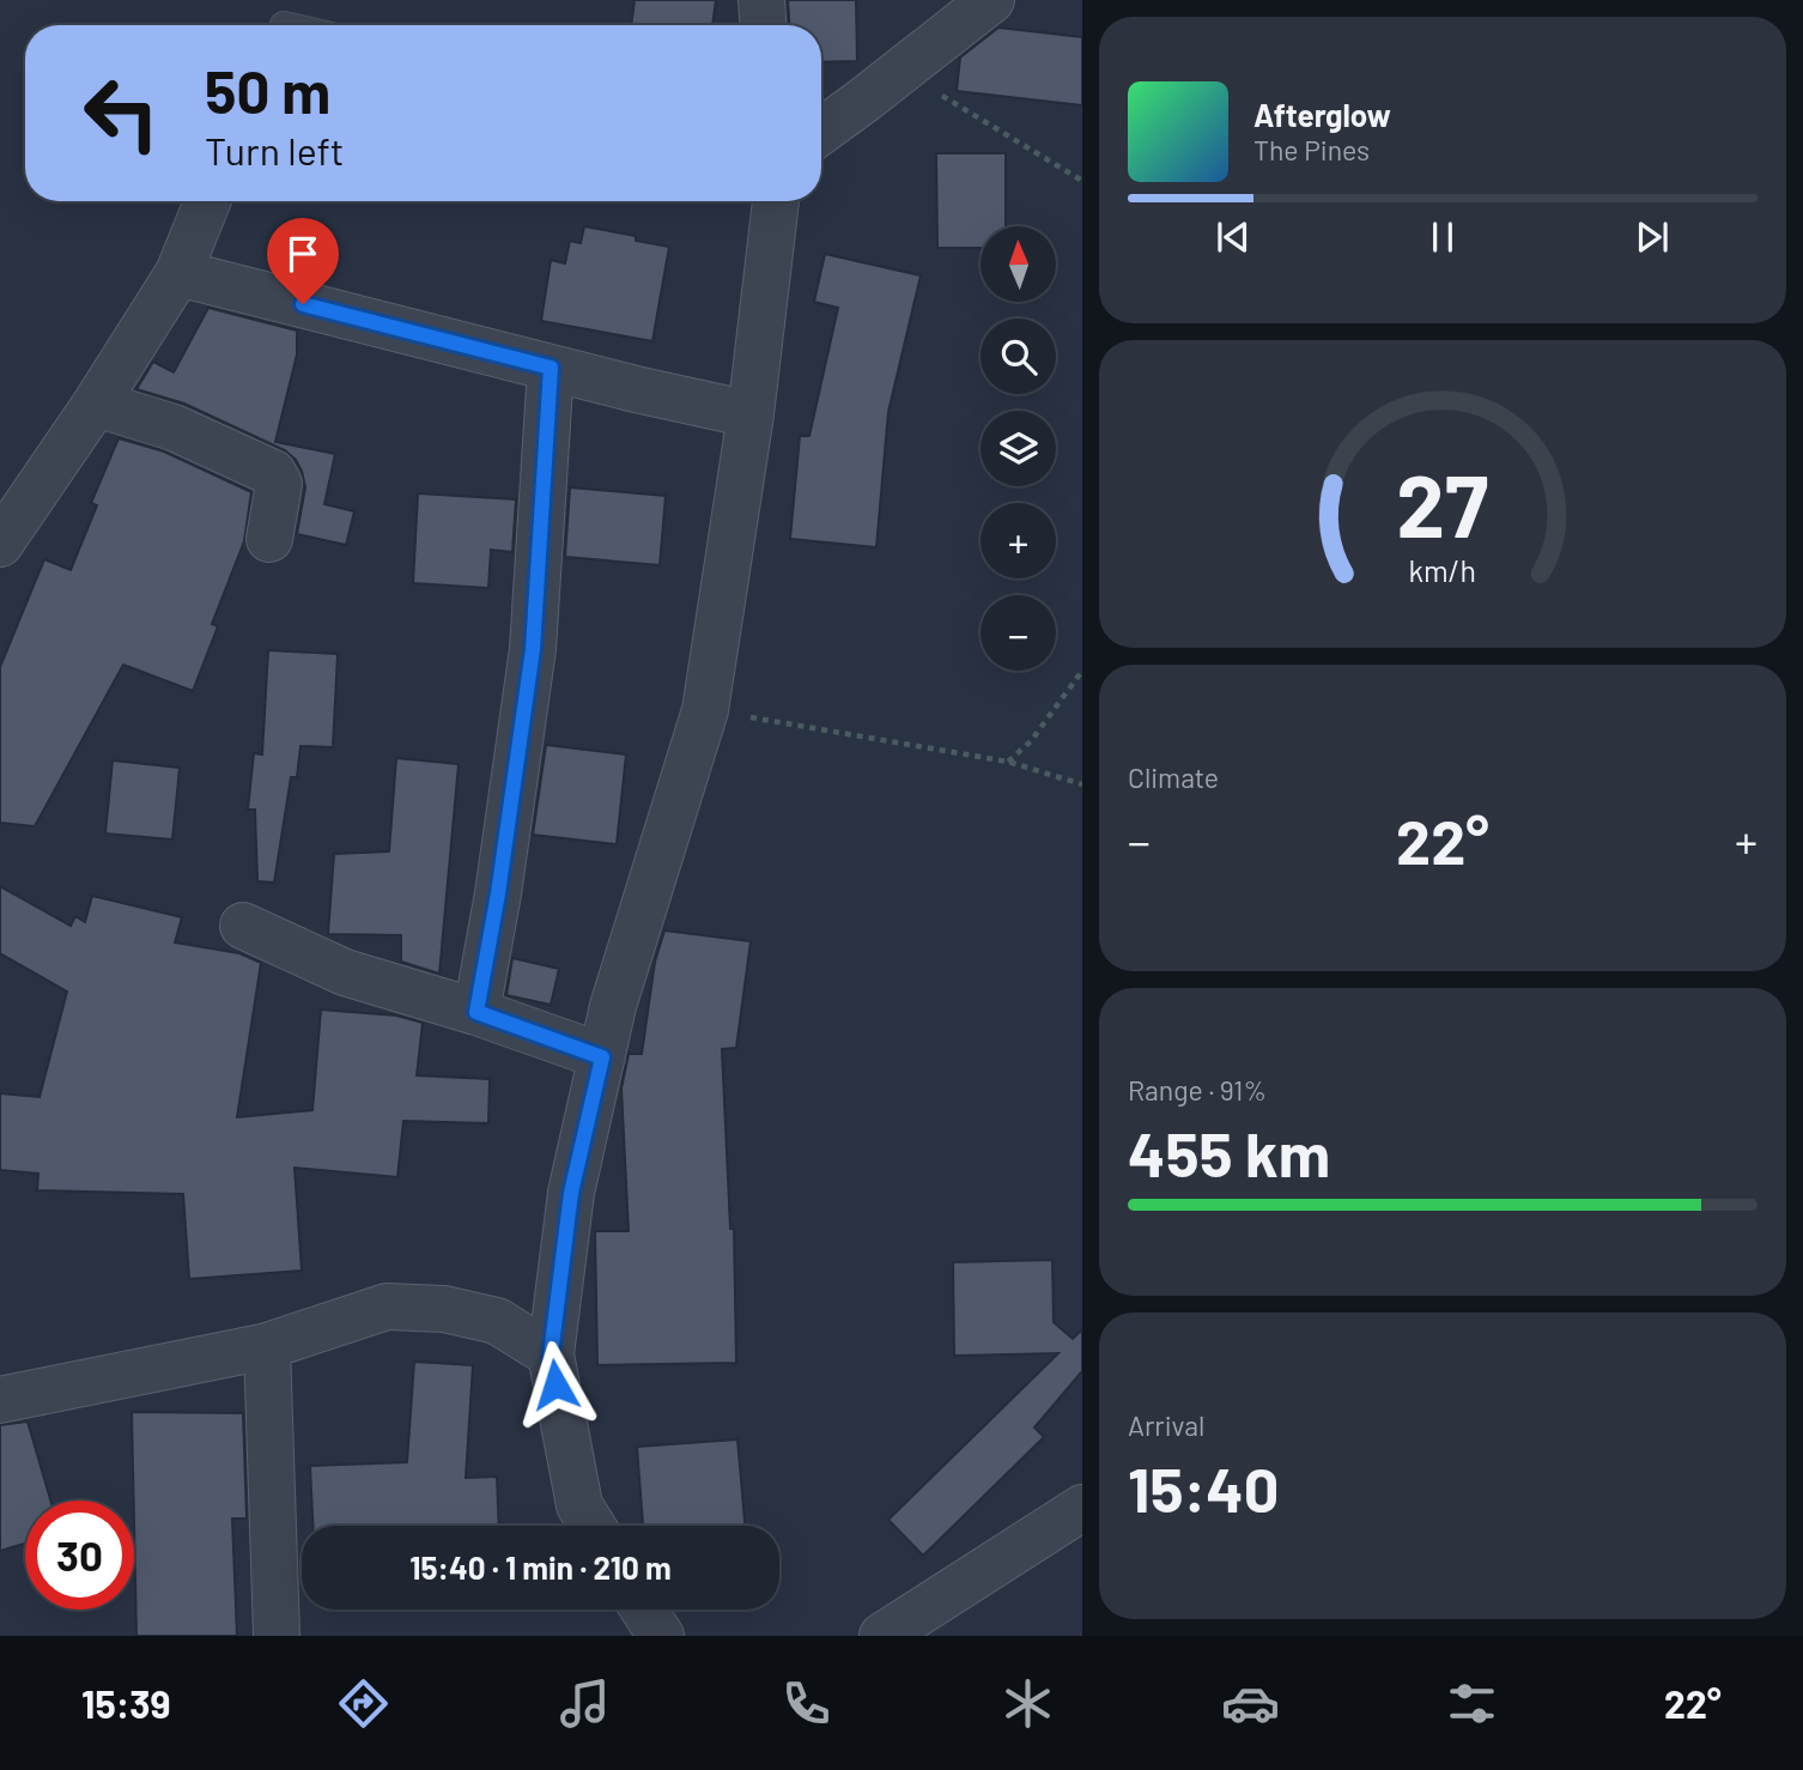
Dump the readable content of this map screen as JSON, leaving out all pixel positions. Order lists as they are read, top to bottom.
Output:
{
  "north": "top",
  "page": {
    "turn": ["50 m", "Turn left"],
    "song": ["Afterglow", "The Pines"],
    "map_buttons": ["+", "−"],
    "tile": [
      "Climate",
      ["Range · 91%", "455 km"],
      ["Arrival", "15:40"]
    ],
    "heat": ["−", "22°", "+"],
    "limit": "30",
    "trip": "15:40 · 1 min · 210 m",
    "tabs": ["15:39", "22°"],
    "gauge": ["27", "km/h"]
  }
}
